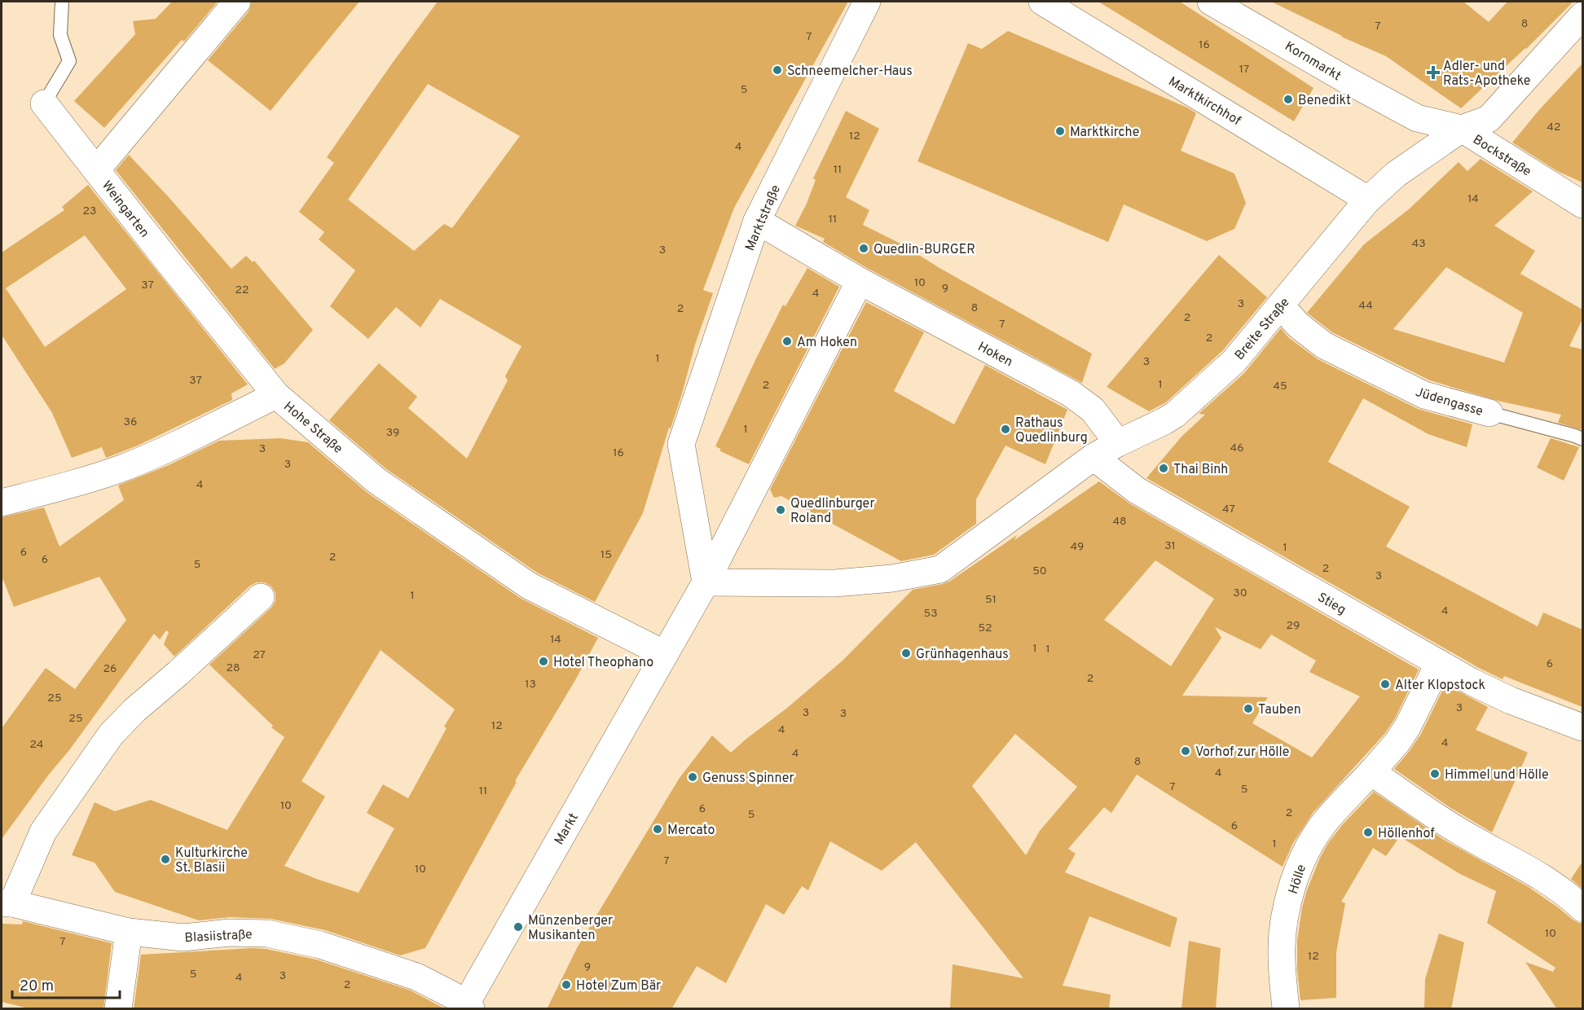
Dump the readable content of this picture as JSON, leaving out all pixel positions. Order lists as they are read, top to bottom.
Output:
{
  "streets": {
    "street": [
      "Kornmarkt",
      "Marktkirchhof",
      "Bockstraße",
      "Weingarten",
      "Marktstraße",
      "Breite Straße",
      "Hoken",
      "Jüdengasse",
      "Hohe Straße",
      "Stieg",
      "Markt",
      "Hölle",
      "Blasiistraße"
    ]
  },
  "crossings": [
    ["Kornmarkt", "Bockstraße"],
    ["Marktkirchhof", "Breite Straße"],
    ["Bockstraße", "Breite Straße"],
    ["Weingarten", "Hohe Straße"],
    ["Marktstraße", "Breite Straße"],
    ["Marktstraße", "Hoken"],
    ["Marktstraße", "Markt"],
    ["Breite Straße", "Hoken"],
    ["Breite Straße", "Jüdengasse"],
    ["Breite Straße", "Stieg"],
    ["Breite Straße", "Markt"],
    ["Hoken", "Markt"],
    ["Hohe Straße", "Markt"],
    ["Stieg", "Hölle"],
    ["Markt", "Blasiistraße"]
  ],
  "places": {
    "other": [
      "Schneemelcher-Haus",
      "Benedikt",
      "Marktkirche",
      "Quedlin-BURGER",
      "Am Hoken",
      "Rathaus Quedlinburg",
      "Thai Binh",
      "Quedlinburger Roland",
      "Grünhagenhaus",
      "Hotel Theophano",
      "Alter Klopstock",
      "Tauben",
      "Vorhof zur Hölle",
      "Himmel und Hölle",
      "Genuss Spinner",
      "Mercato",
      "Höllenhof",
      "Kulturkirche St. Blasii",
      "Münzenberger Musikanten",
      "Hotel Zum Bär"
    ],
    "health": ["Adler- und Rats-Apotheke"]
  },
  "house_numbers": [
    "8",
    "7",
    "7",
    "16",
    "17",
    "5",
    "42",
    "12",
    "4",
    "11",
    "14",
    "23",
    "11",
    "43",
    "3",
    "10",
    "37",
    "9",
    "22",
    "4",
    "3",
    "44",
    "8",
    "2",
    "2",
    "7",
    "2",
    "1",
    "3",
    "37",
    "1",
    "2",
    "45",
    "36",
    "1",
    "39",
    "46",
    "3",
    "16",
    "3",
    "4",
    "47",
    "48",
    "31",
    "49",
    "1",
    "6",
    "15",
    "2",
    "6",
    "5",
    "2",
    "50",
    "3",
    "30",
    "1",
    "51",
    "4",
    "53",
    "29",
    "52",
    "14",
    "1",
    "1",
    "27",
    "6",
    "28",
    "26",
    "2",
    "13",
    "25",
    "3",
    "3",
    "3",
    "25",
    "12",
    "4",
    "4",
    "24",
    "4",
    "8",
    "4",
    "7",
    "5",
    "11",
    "10",
    "6",
    "2",
    "5",
    "6",
    "1",
    "7",
    "10",
    "10",
    "7",
    "12",
    "9",
    "5",
    "3",
    "4",
    "2"
  ],
  "scale_bar": "20 m"
}
